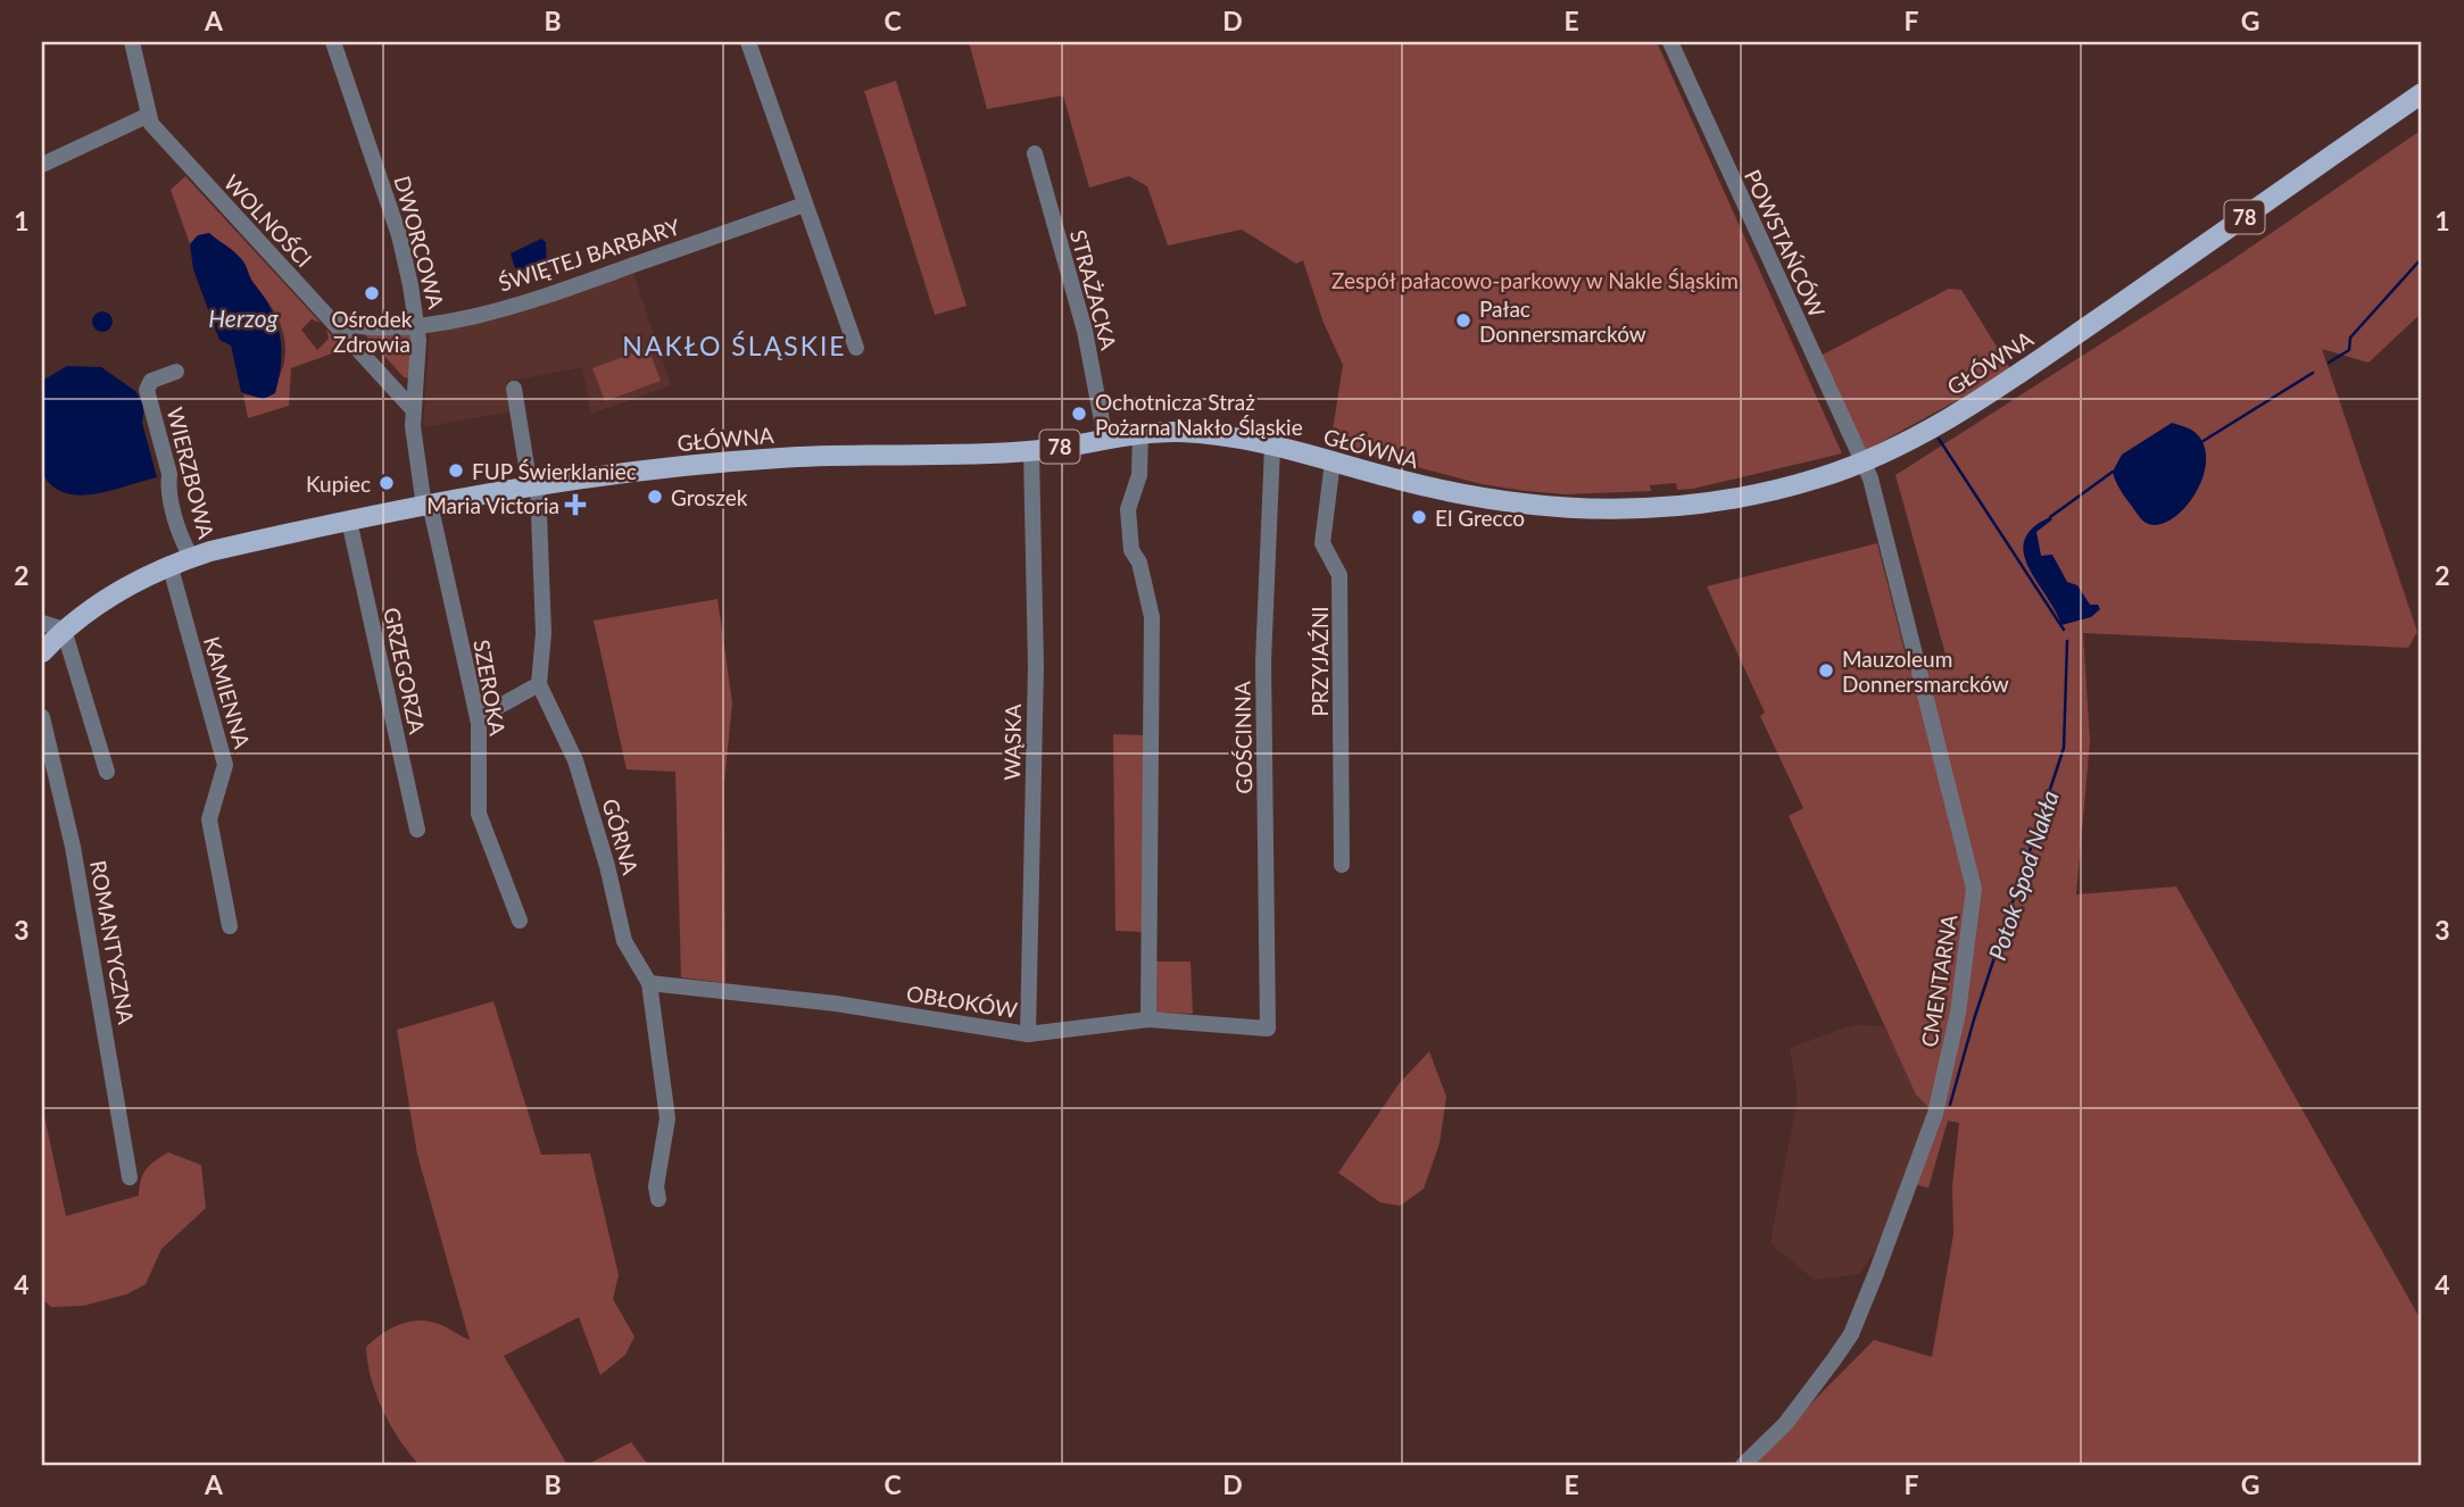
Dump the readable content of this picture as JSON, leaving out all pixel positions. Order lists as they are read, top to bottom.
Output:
{
  "streets": {
    "main road": ["78", "GŁÓWNA"],
    "street": [
      "WOLNOŚCI",
      "DWORCOWA",
      "POWSTAŃCÓW",
      "ŚWIĘTEJ BARBARY",
      "STRAŻACKA",
      "WIERZBOWA",
      "PRZYJAŹNI",
      "GRZEGORZA",
      "SZEROKA",
      "KAMIENNA",
      "GOŚCINNA",
      "WĄSKA",
      "GÓRNA",
      "ROMANTYCZNA",
      "CMENTARNA",
      "OBŁOKÓW"
    ]
  },
  "crossings": [
    ["WOLNOŚCI", "DWORCOWA"],
    ["WOLNOŚCI", "ŚWIĘTEJ BARBARY"],
    ["DWORCOWA", "ŚWIĘTEJ BARBARY"],
    ["DWORCOWA", "GŁÓWNA"],
    ["DWORCOWA", "SZEROKA"],
    ["POWSTAŃCÓW", "GŁÓWNA"],
    ["POWSTAŃCÓW", "CMENTARNA"],
    ["STRAŻACKA", "GŁÓWNA"],
    ["GŁÓWNA", "WIERZBOWA"],
    ["GŁÓWNA", "PRZYJAŹNI"],
    ["GŁÓWNA", "GRZEGORZA"],
    ["GŁÓWNA", "SZEROKA"],
    ["GŁÓWNA", "KAMIENNA"],
    ["GŁÓWNA", "GOŚCINNA"],
    ["GŁÓWNA", "WĄSKA"],
    ["GŁÓWNA", "CMENTARNA"],
    ["GOŚCINNA", "OBŁOKÓW"],
    ["WĄSKA", "OBŁOKÓW"],
    ["GÓRNA", "OBŁOKÓW"]
  ],
  "districts": ["NAKŁO ŚLĄSKIE"],
  "water": ["Herzog", "Potok Spod Nakła"],
  "parks": ["Zespół pałacowo-parkowy w Nakle Śląskim"],
  "places": {
    "other": [
      "Ośrodek Zdrowia",
      "Pałac Donnersmarcków",
      "Ochotnicza Straż Pożarna Nakło Śląskie",
      "FUP Świerklaniec",
      "Kupiec",
      "Groszek",
      "El Grecco",
      "Mauzoleum Donnersmarcków"
    ],
    "health": ["Maria Victoria"]
  },
  "grid": {
    "columns": [
      "A",
      "B",
      "C",
      "D",
      "E",
      "F",
      "G"
    ],
    "rows": [
      "1",
      "2",
      "3",
      "4"
    ]
  }
}
